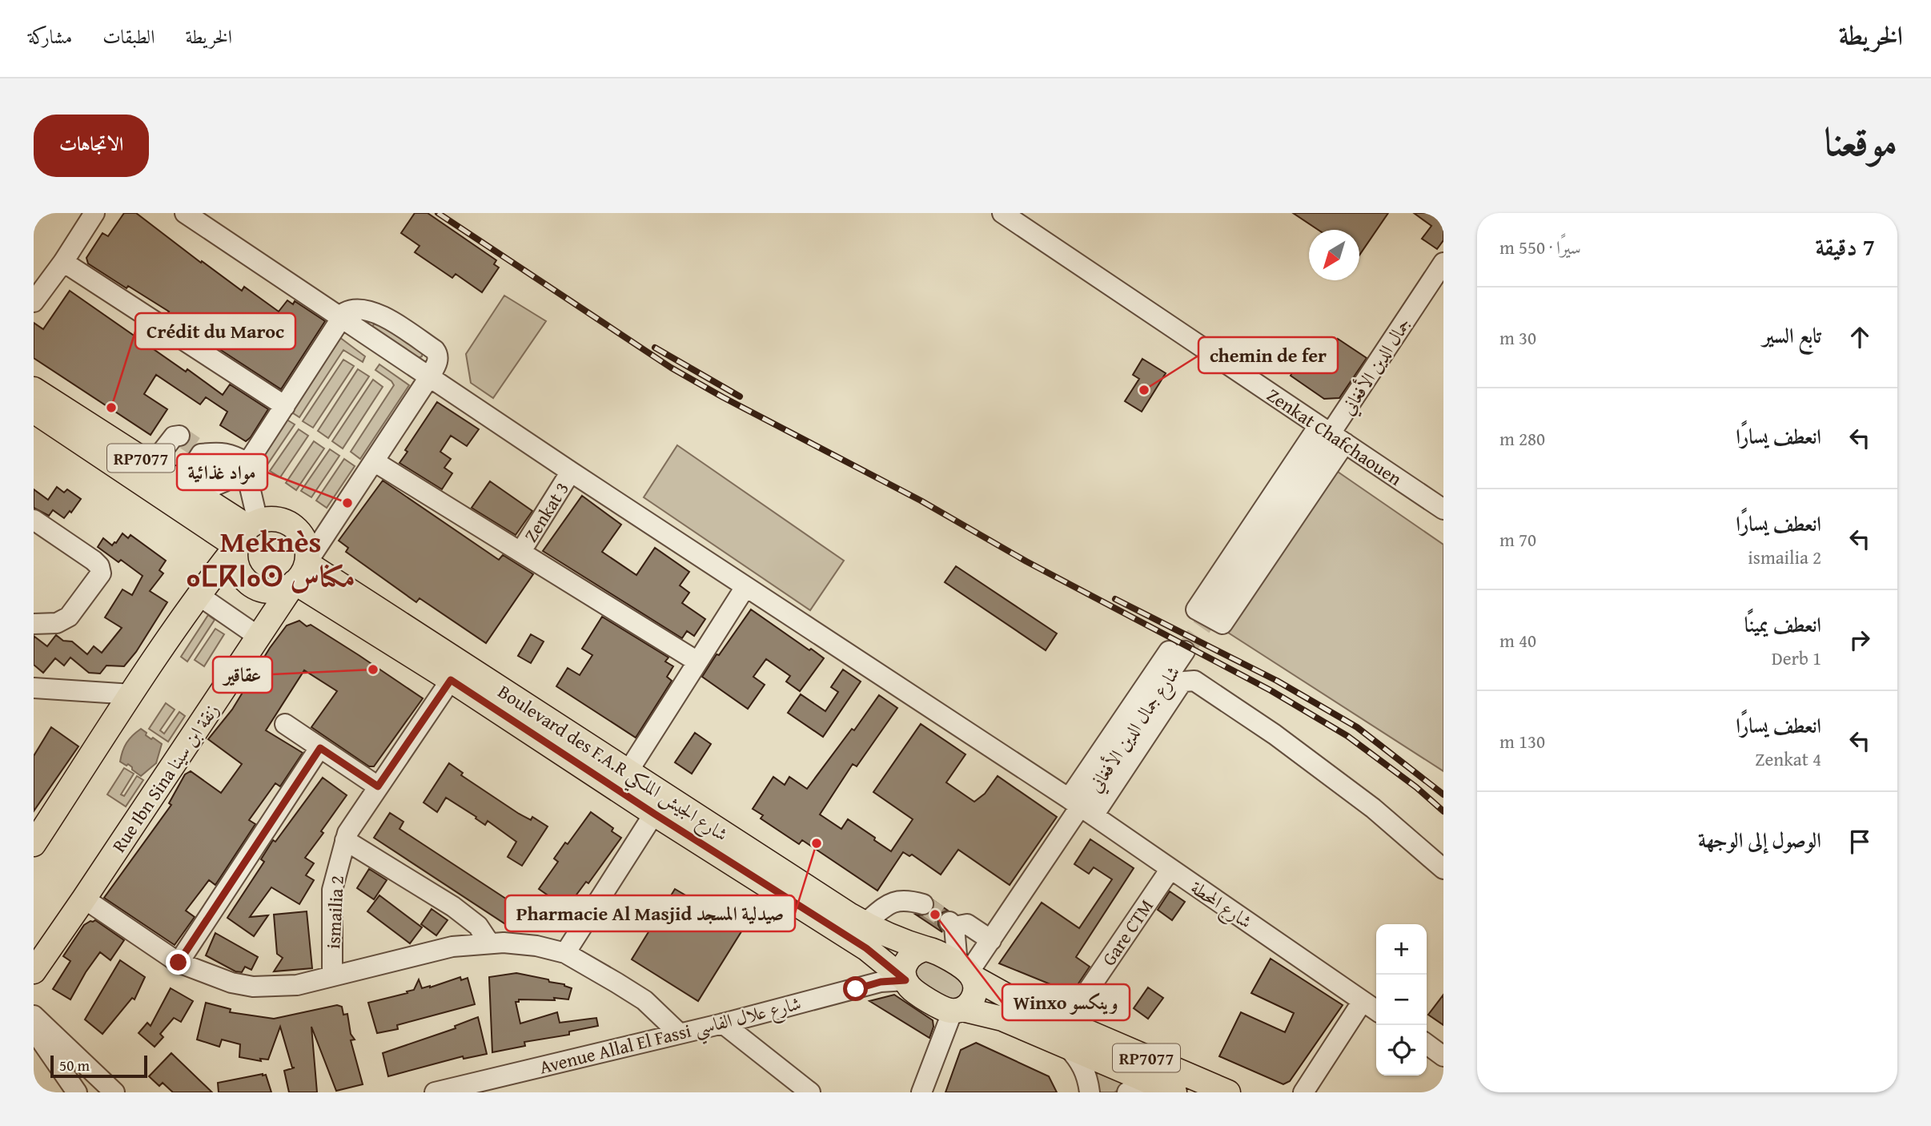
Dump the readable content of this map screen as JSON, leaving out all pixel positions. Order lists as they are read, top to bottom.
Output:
{
  "streets": {
    "main road": ["RP7077", "Boulevard des F.A.R شارع الجيش الملكي", "Rue Ibn Sina زنقة ابن سينا"],
    "street": [
      "جمال الدين الأفغاني",
      "Zenkat Chafchaouen",
      "Zenkat 3",
      "شارع جمال الدين الأفغاني",
      "شارع المحطة",
      "ismailia 2",
      "Gare CTM",
      "Avenue Allal El Fassi شارع علال الفاسي"
    ]
  },
  "crossings": [
    ["جمال الدين الأفغاني", "Zenkat Chafchaouen"],
    ["RP7077", "Boulevard des F.A.R شارع الجيش الملكي"],
    ["RP7077", "Rue Ibn Sina زنقة ابن سينا"],
    ["Zenkat 3", "شارع المحطة"],
    ["شارع جمال الدين الأفغاني", "شارع المحطة"],
    ["Boulevard des F.A.R شارع الجيش الملكي", "Rue Ibn Sina زنقة ابن سينا"],
    ["Boulevard des F.A.R شارع الجيش الملكي", "ismailia 2"],
    ["Boulevard des F.A.R شارع الجيش الملكي", "Gare CTM"],
    ["Boulevard des F.A.R شارع الجيش الملكي", "Avenue Allal El Fassi شارع علال الفاسي"],
    ["Rue Ibn Sina زنقة ابن سينا", "شارع المحطة"],
    ["شارع المحطة", "Gare CTM"]
  ],
  "districts": ["Meknès ⴰⵎⴽⵏⴰⵙ مكناس"],
  "places": [
    "chemin de fer",
    "Crédit du Maroc",
    "مواد غذائية",
    "عقاقير",
    "Pharmacie Al Masjid صيدلية المسجد",
    "Winxo وينكسو"
  ],
  "scale_bar": "50 m",
  "north": "bottom left",
  "page": {
    "header": "الخريطة",
    "nav": ["الخريطة", "الطبقات", "مشاركة"],
    "title": "موقعنا",
    "buttons": "الاتجاهات",
    "heading": ["7 دقيقة", "سيرًا · 550 m"],
    "list": [
      ["تابع السير", "30 m"],
      ["انعطف يسارًا", "280 m"],
      ["انعطف يسارًا", "ismailia 2", "70 m"],
      ["انعطف يمينًا", "Derb 1", "40 m"],
      ["انعطف يسارًا", "Zenkat 4", "130 m"],
      "الوصول إلى الوجهة"
    ],
    "map_buttons": ["+", "−"],
    "scale": "50 m"
  }
}
